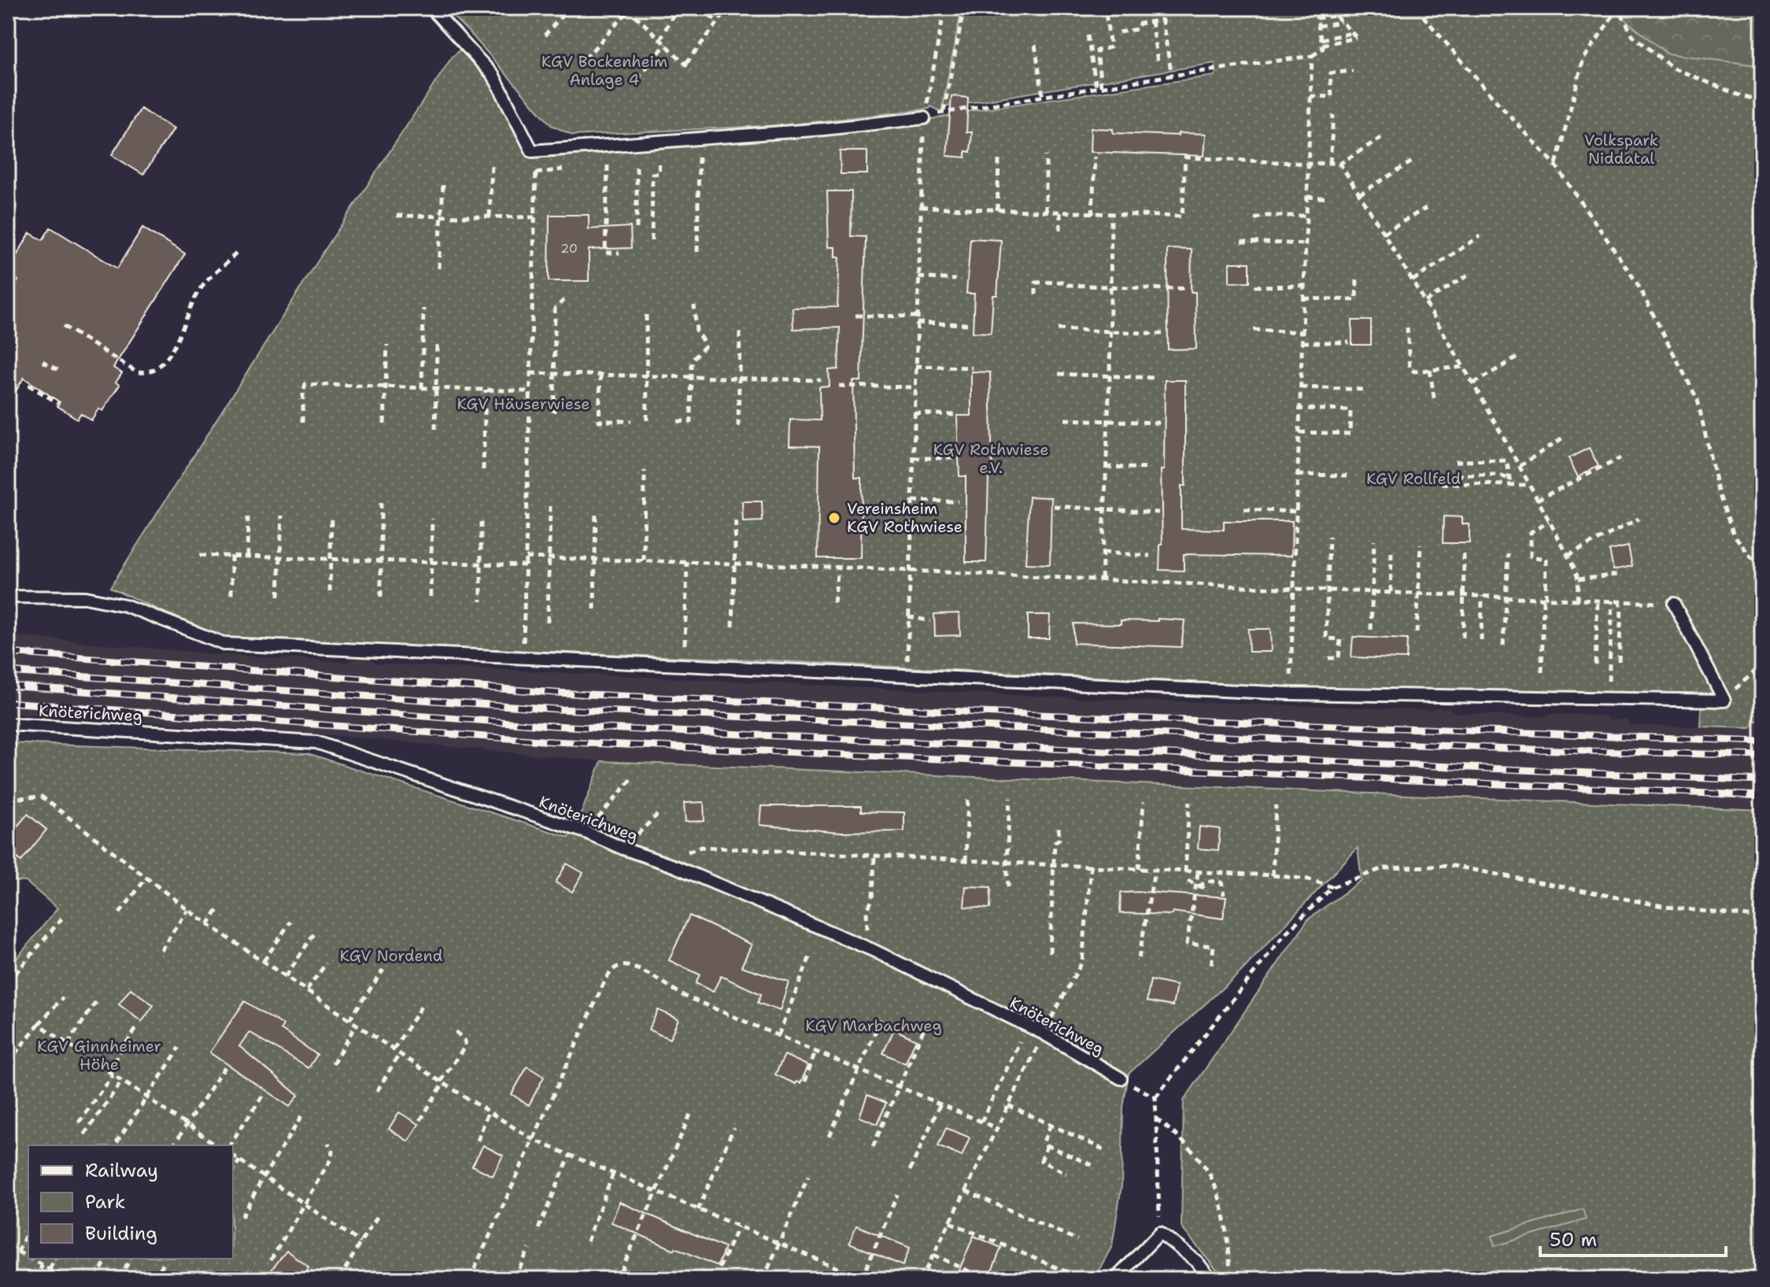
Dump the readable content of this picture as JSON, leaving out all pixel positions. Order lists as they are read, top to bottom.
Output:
{
  "streets": {
    "lane": ["Knöterichweg"]
  },
  "parks": [
    "KGV Bockenheim Anlage 4",
    "Volkspark Niddatal",
    "KGV Häuserwiese",
    "KGV Rothwiese e.V.",
    "KGV Rollfeld",
    "KGV Nordend",
    "KGV Marbachweg",
    "KGV Ginnheimer Höhe"
  ],
  "places": ["Vereinsheim KGV Rothwiese"],
  "house_numbers": ["20"],
  "legend": ["Railway", "Park", "Building"],
  "scale_bar": "50 m"
}
